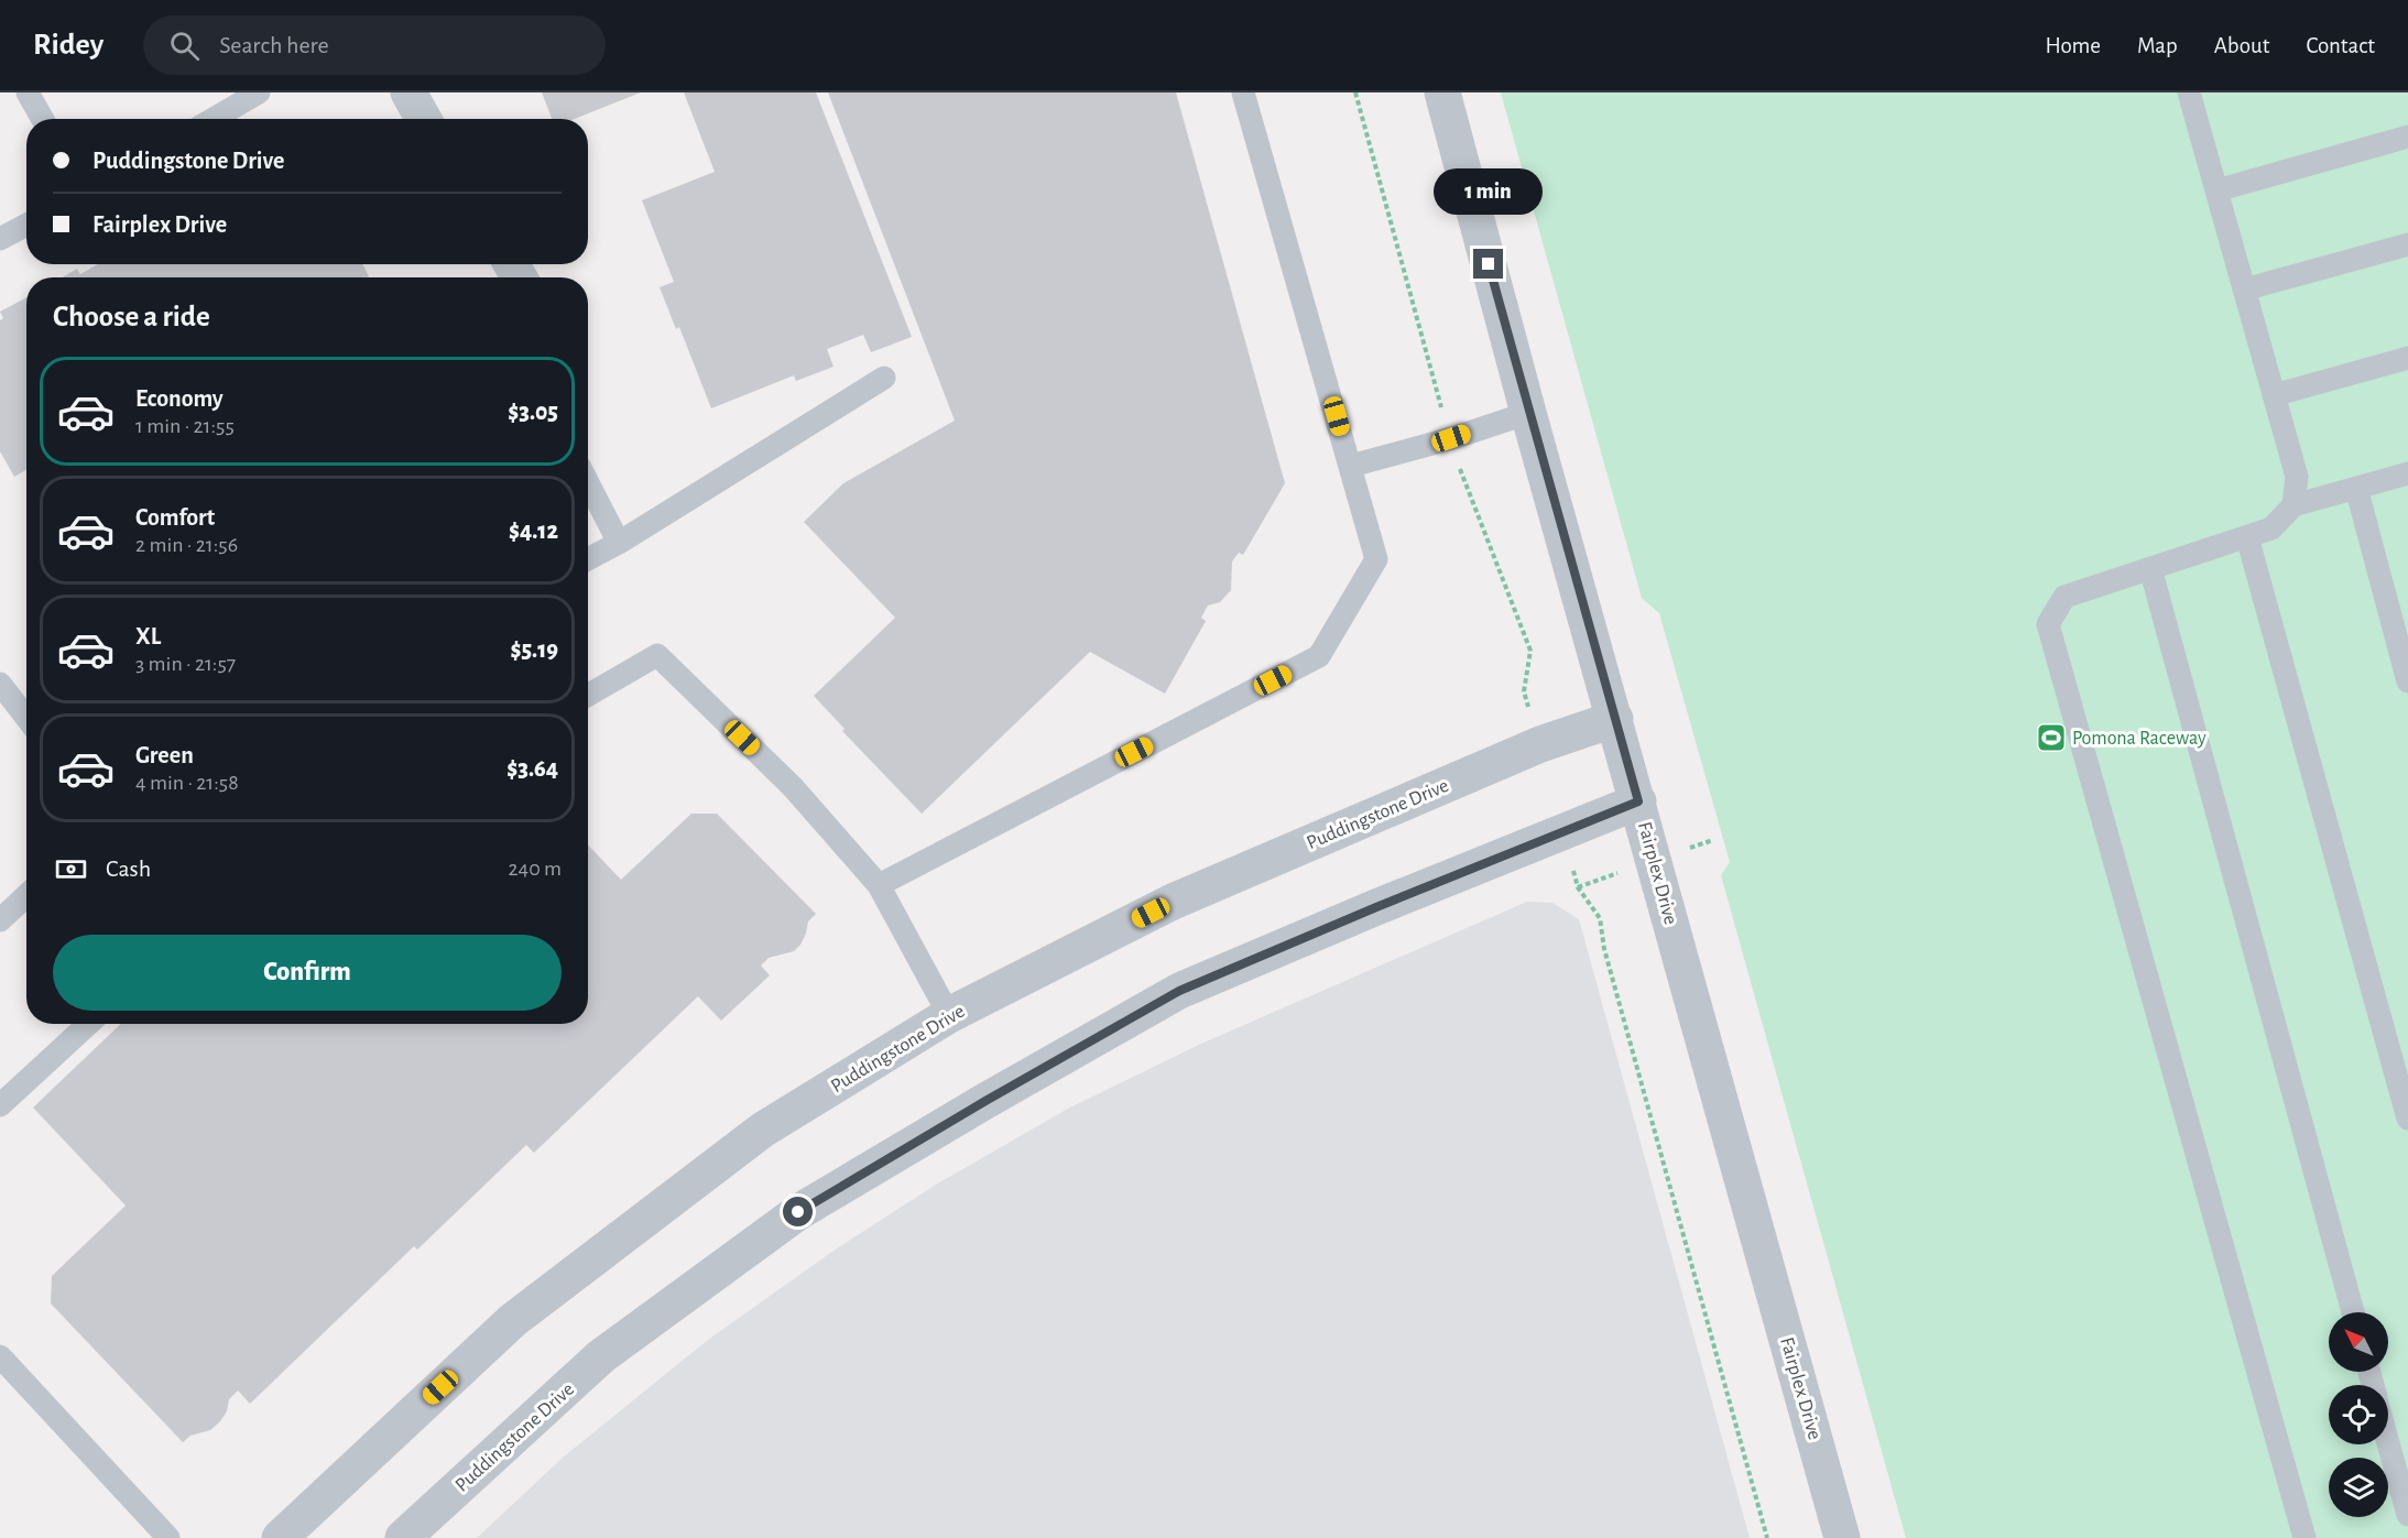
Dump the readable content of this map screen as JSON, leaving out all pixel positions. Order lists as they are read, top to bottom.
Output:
{
  "streets": {
    "street": ["Puddingstone Drive", "Fairplex Drive"]
  },
  "crossings": [
    ["Puddingstone Drive", "Fairplex Drive"]
  ],
  "places": {
    "sports": ["Pomona Raceway"]
  },
  "north": "top left",
  "page": {
    "header": "Ridey",
    "search": "Search here",
    "nav": [
      "Home",
      "Map",
      "About",
      "Contact"
    ],
    "banner": ["Puddingstone Drive", "Fairplex Drive"],
    "bubble": "1 min",
    "heading": "Choose a ride",
    "list": [
      {
        "name": "Economy",
        "note": "1 min · 21:55",
        "value": "$3.05"
      },
      {
        "name": "Comfort",
        "note": "2 min · 21:56",
        "value": "$4.12"
      },
      {
        "name": "XL",
        "note": "3 min · 21:57",
        "value": "$5.19"
      },
      {
        "name": "Green",
        "note": "4 min · 21:58",
        "value": "$3.64"
      }
    ],
    "pay": ["Cash", "240 m"],
    "buttons": "Confirm"
  }
}
